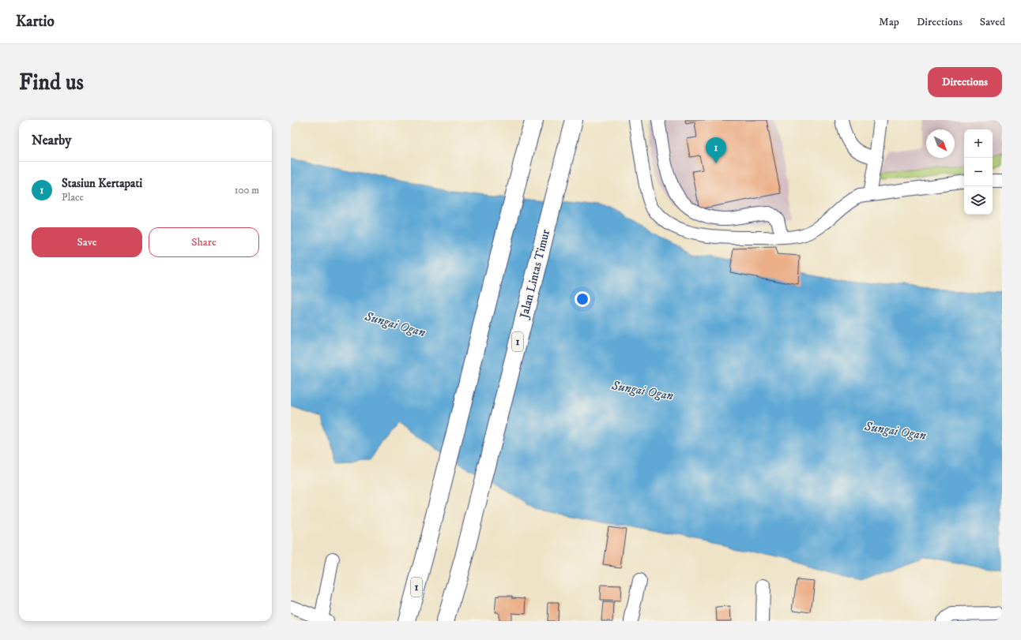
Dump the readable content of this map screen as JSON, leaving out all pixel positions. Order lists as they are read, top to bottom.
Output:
{
  "streets": {
    "highway": ["Jalan Lintas Timur", "1"]
  },
  "water": ["Sungai Ogan"],
  "north": "bottom right",
  "page": {
    "header": "Kartio",
    "nav": ["Map", "Directions", "Saved"],
    "buttons": [
      "Directions",
      ["Save", "Share"]
    ],
    "title": "Find us",
    "heading": "Nearby",
    "map_buttons": ["+", "−"],
    "pins": "1",
    "list": [
      {
        "mark": "1",
        "name": "Stasiun Kertapati",
        "note": "Place",
        "value": "100 m"
      }
    ]
  }
}
